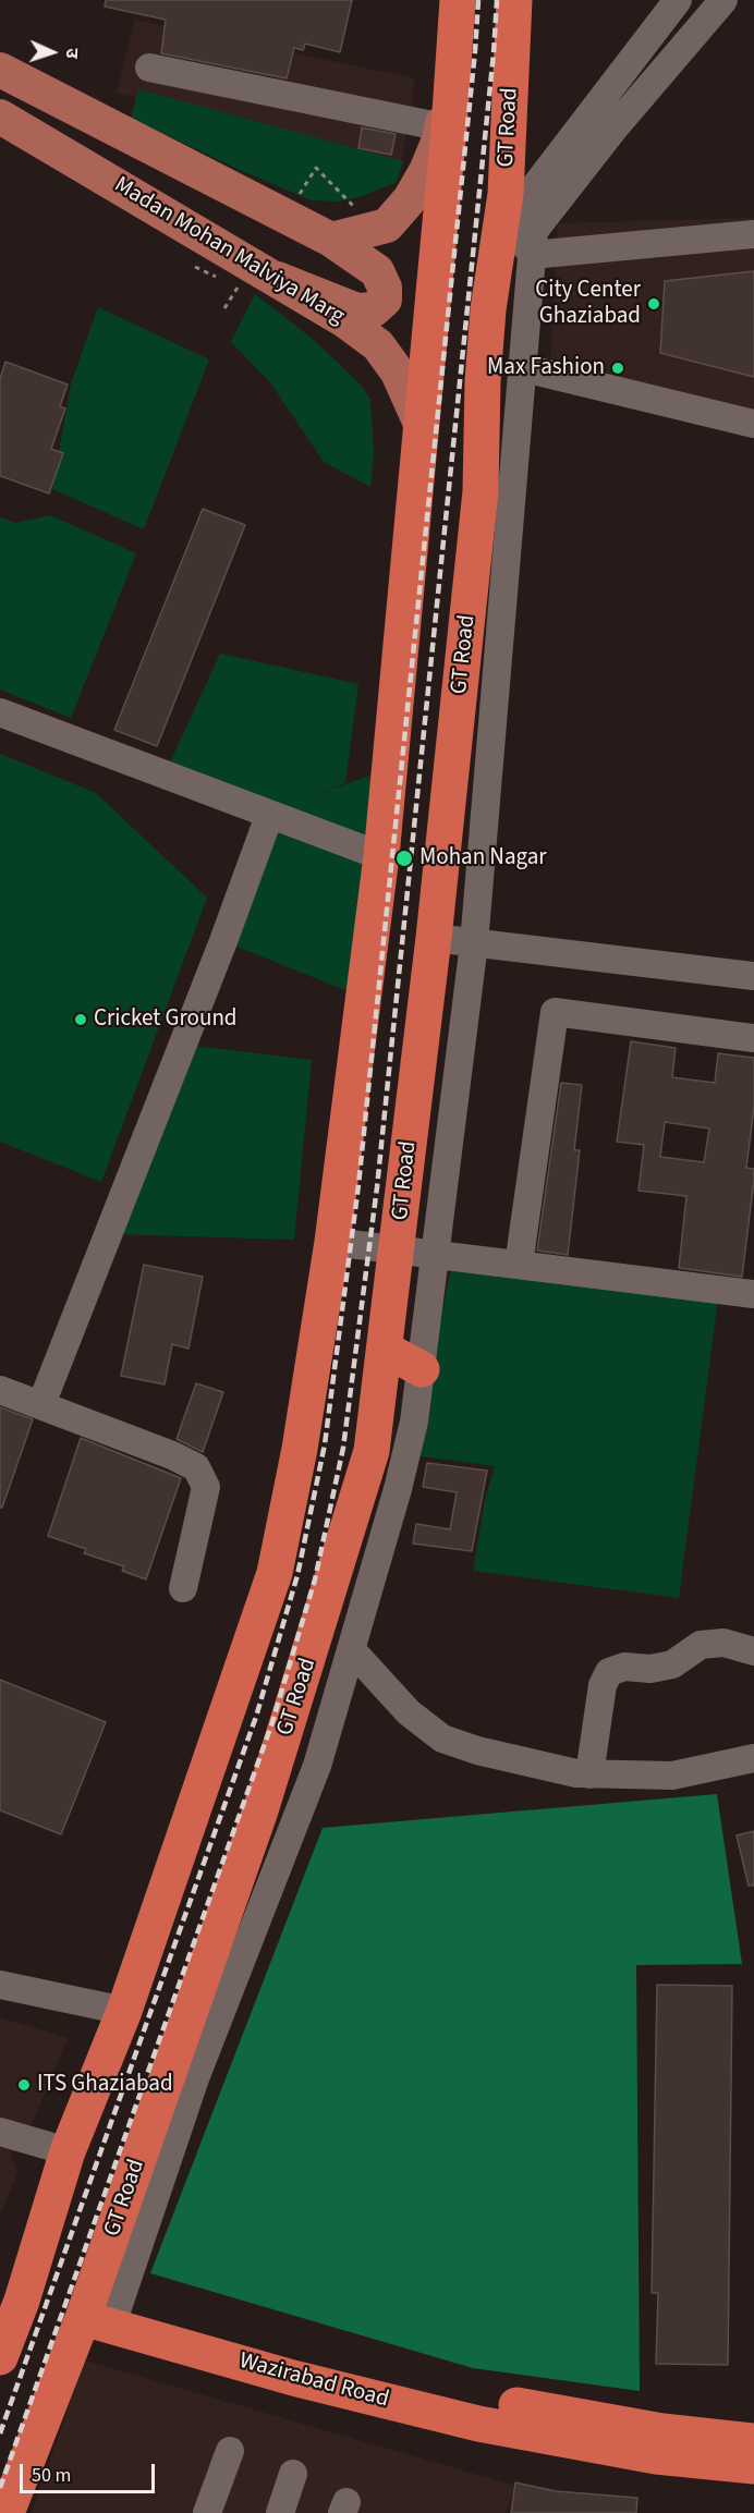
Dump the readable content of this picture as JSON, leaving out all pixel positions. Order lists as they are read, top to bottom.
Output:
{
  "streets": {
    "highway": ["GT Road", "Wazirabad Road"],
    "main road": ["Madan Mohan Malviya Marg"]
  },
  "crossings": [
    ["GT Road", "Wazirabad Road"]
  ],
  "places": [
    "City Center Ghaziabad",
    "Max Fashion",
    "Mohan Nagar",
    "Cricket Ground",
    "ITS Ghaziabad"
  ],
  "scale_bar": "50 m",
  "north": "right"
}
